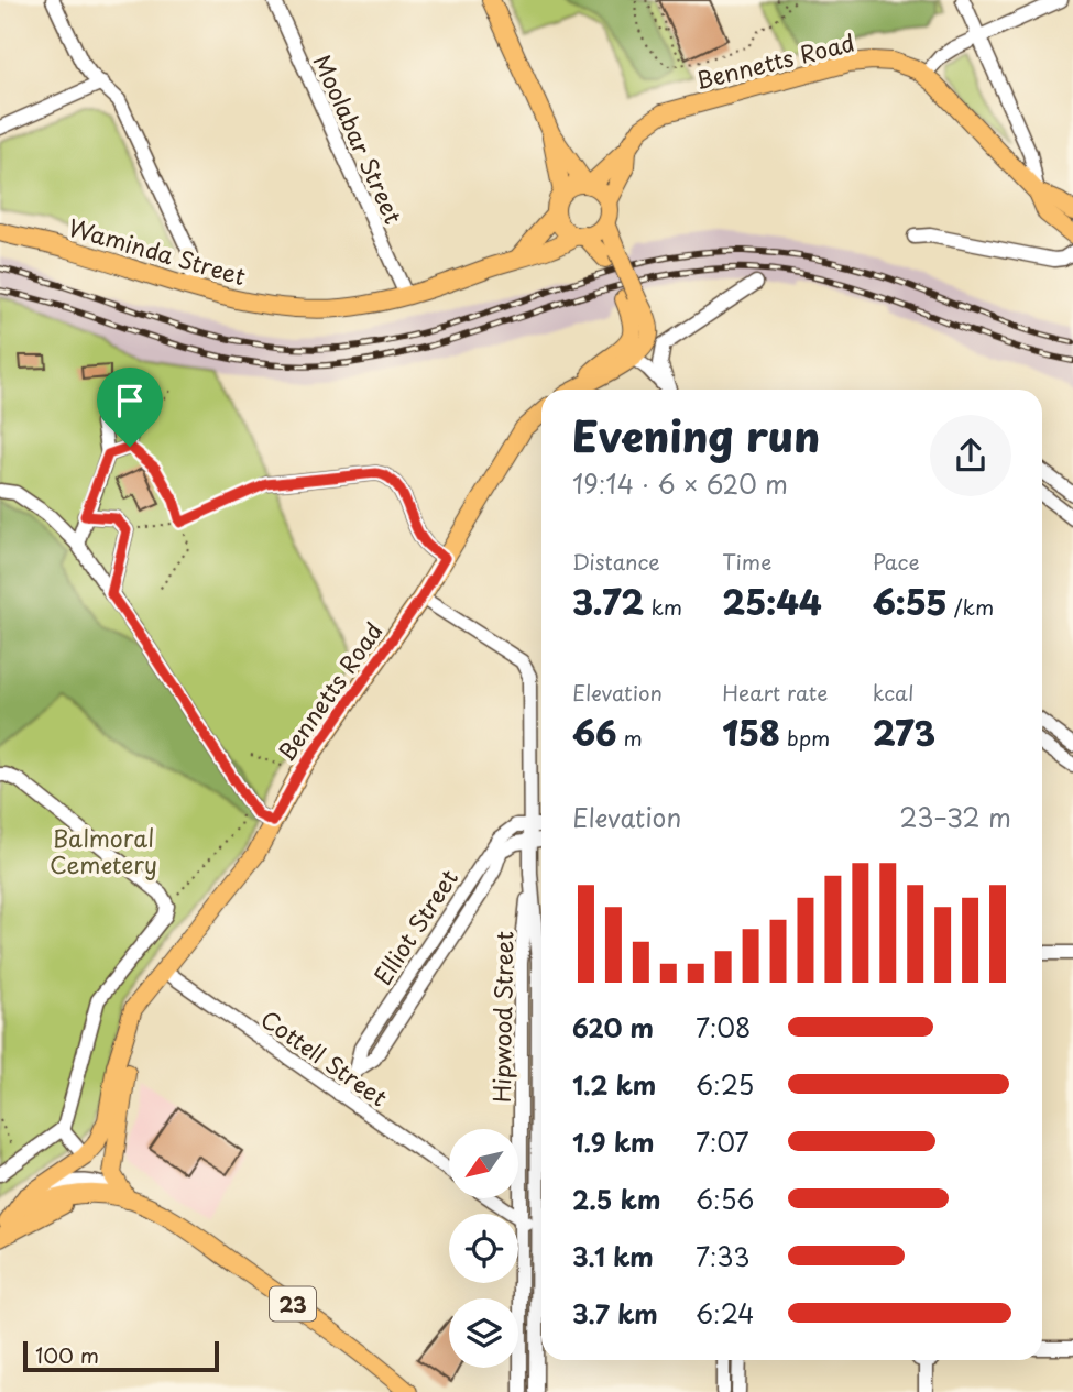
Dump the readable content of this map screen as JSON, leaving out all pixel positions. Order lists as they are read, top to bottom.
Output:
{
  "streets": {
    "main road": ["Bennetts Road", "Waminda Street", "23"],
    "street": [
      "Moolabar Street",
      "Elliot Street",
      "Hipwood Street",
      "Cottell Street"
    ]
  },
  "crossings": [
    ["Bennetts Road", "Waminda Street"],
    ["Bennetts Road", "Hipwood Street"],
    ["Bennetts Road", "Cottell Street"],
    ["Bennetts Road", "23"],
    ["Moolabar Street", "Waminda Street"],
    ["Elliot Street", "Hipwood Street"],
    ["Elliot Street", "Cottell Street"]
  ],
  "parks": ["Balmoral Cemetery"],
  "scale_bar": "100 m",
  "north": "bottom left",
  "page": {
    "heading": ["Evening run", "19:14 · 6 × 620 m"],
    "stats": [
      ["Distance", "3.72 km"],
      ["Time", "25:44"],
      ["Pace", "6:55 /km"],
      ["Elevation", "66 m"],
      ["Heart rate", "158 bpm"],
      ["kcal", "273"]
    ],
    "chart": ["Elevation", "23–32 m"],
    "list": [
      {
        "name": "620 m",
        "note": "7:08"
      },
      {
        "name": "1.2 km",
        "note": "6:25"
      },
      {
        "name": "1.9 km",
        "note": "7:07"
      },
      {
        "name": "2.5 km",
        "note": "6:56"
      },
      {
        "name": "3.1 km",
        "note": "7:33"
      },
      {
        "name": "3.7 km",
        "note": "6:24"
      }
    ],
    "scale": "100 m"
  }
}
